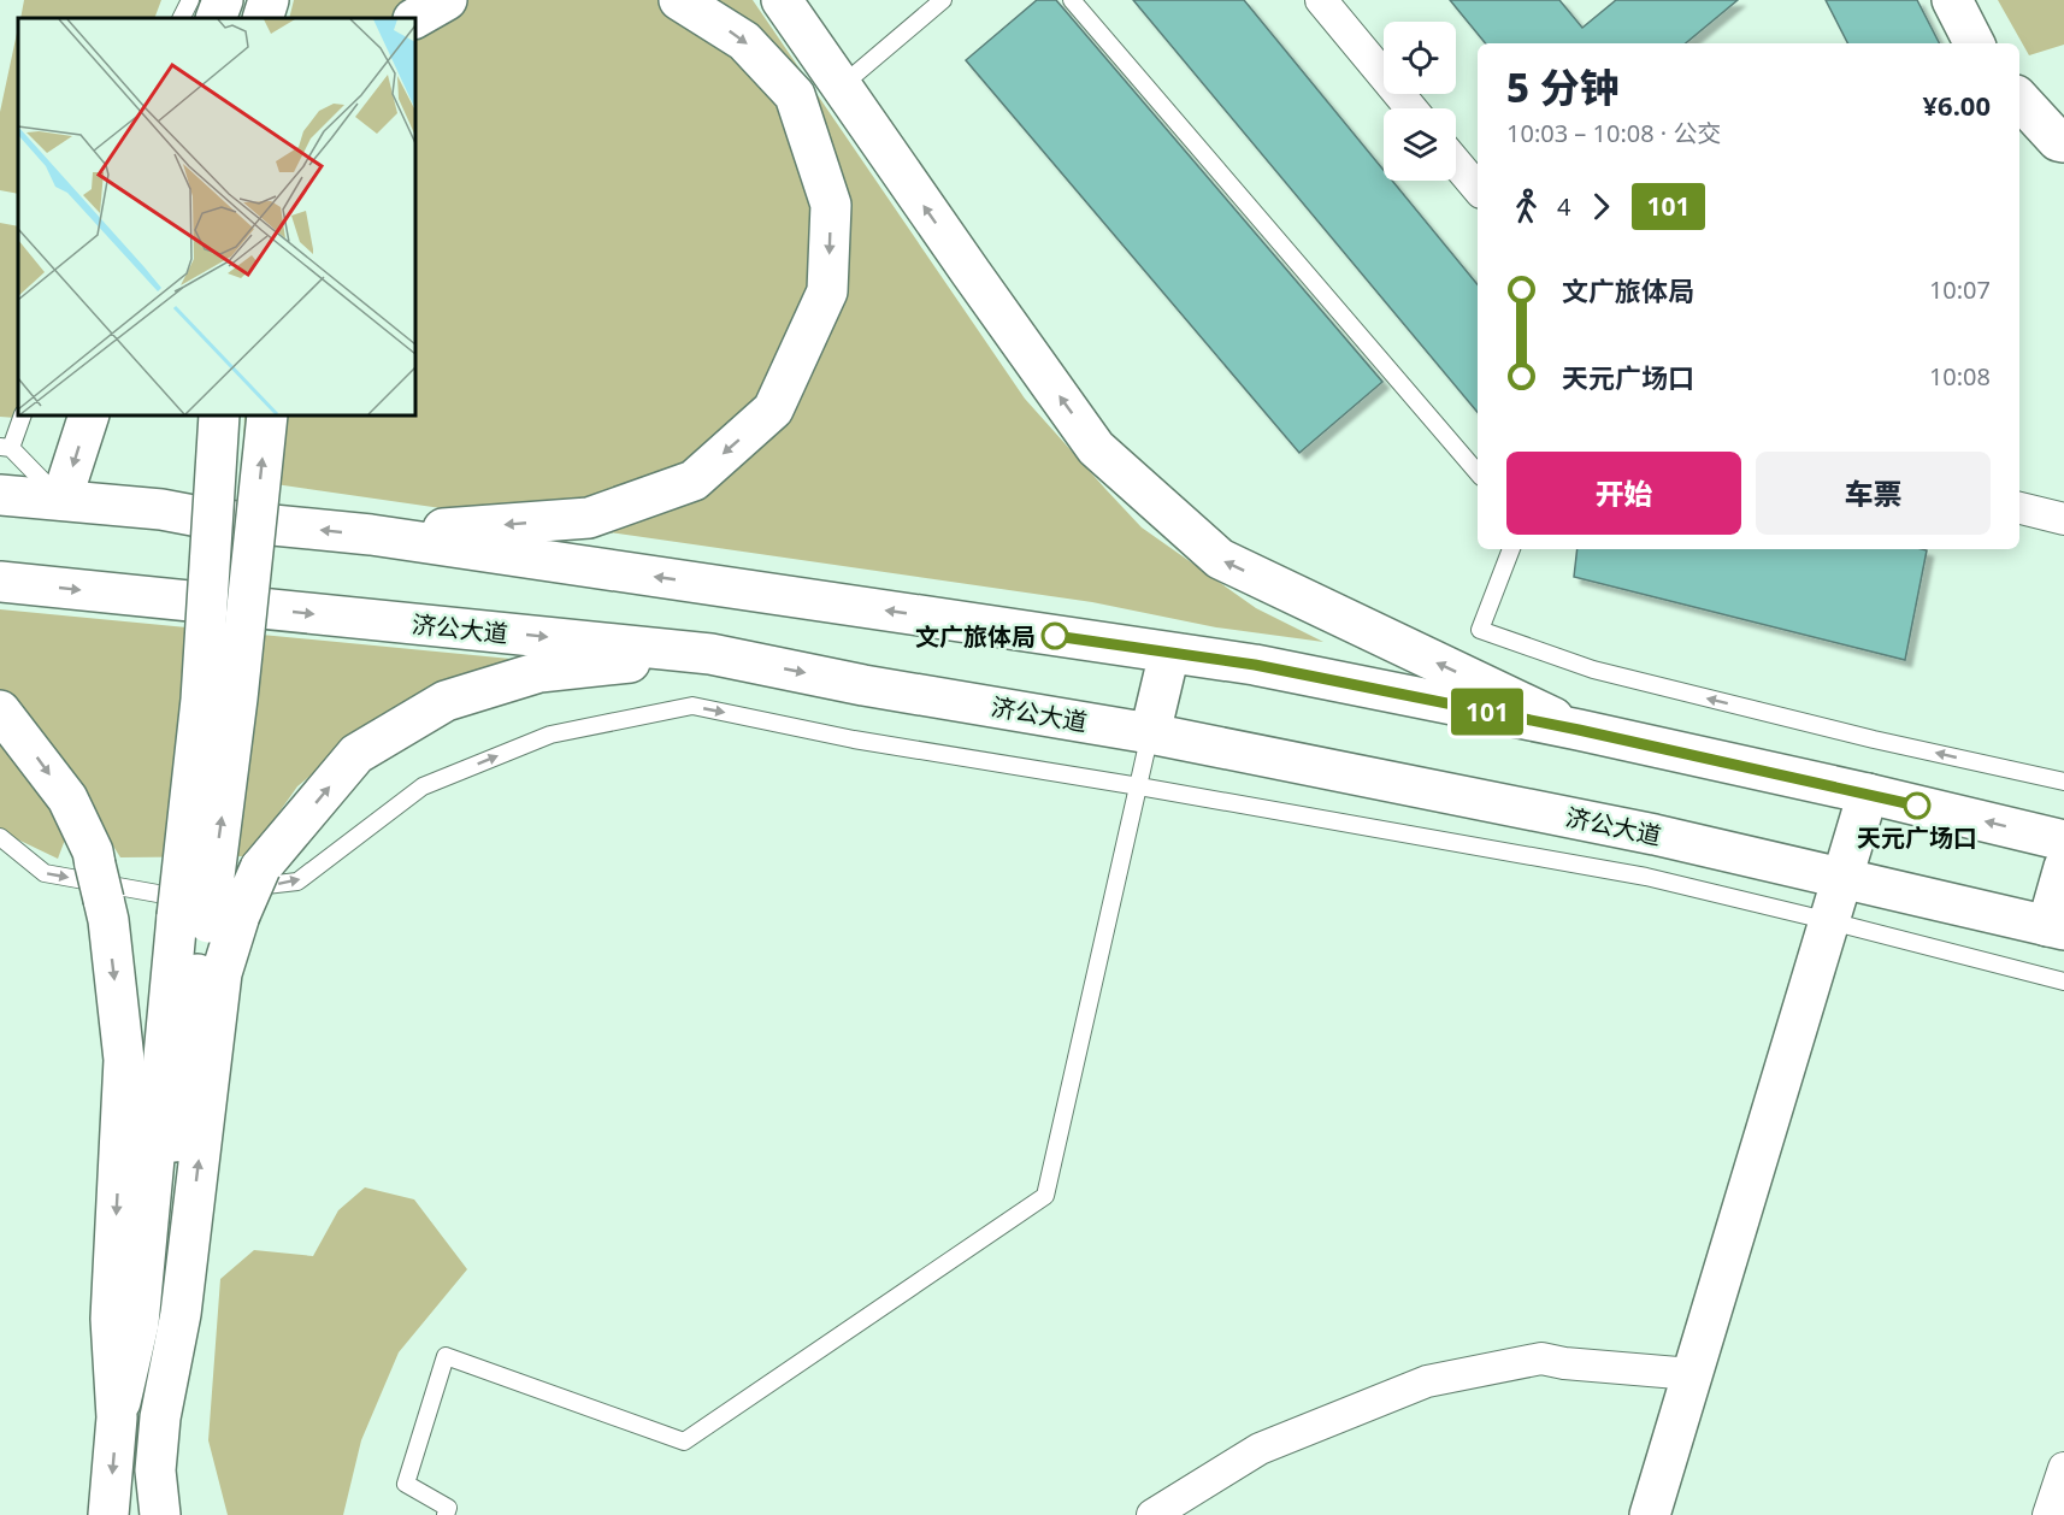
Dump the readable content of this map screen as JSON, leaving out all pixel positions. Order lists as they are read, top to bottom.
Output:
{
  "streets": {
    "main road": ["济公大道"]
  },
  "places": ["文广旅体局", "天元广场口"],
  "lines": ["bus line 101"],
  "page": {
    "on_map": "101",
    "heading": ["5 分钟", "10:03 – 10:08 · 公交", "¥6.00"],
    "legs": ["4", "101"],
    "list": [
      {
        "name": "文广旅体局",
        "value": "10:07"
      },
      {
        "name": "天元广场口",
        "value": "10:08"
      }
    ],
    "buttons": ["开始", "车票"]
  }
}
